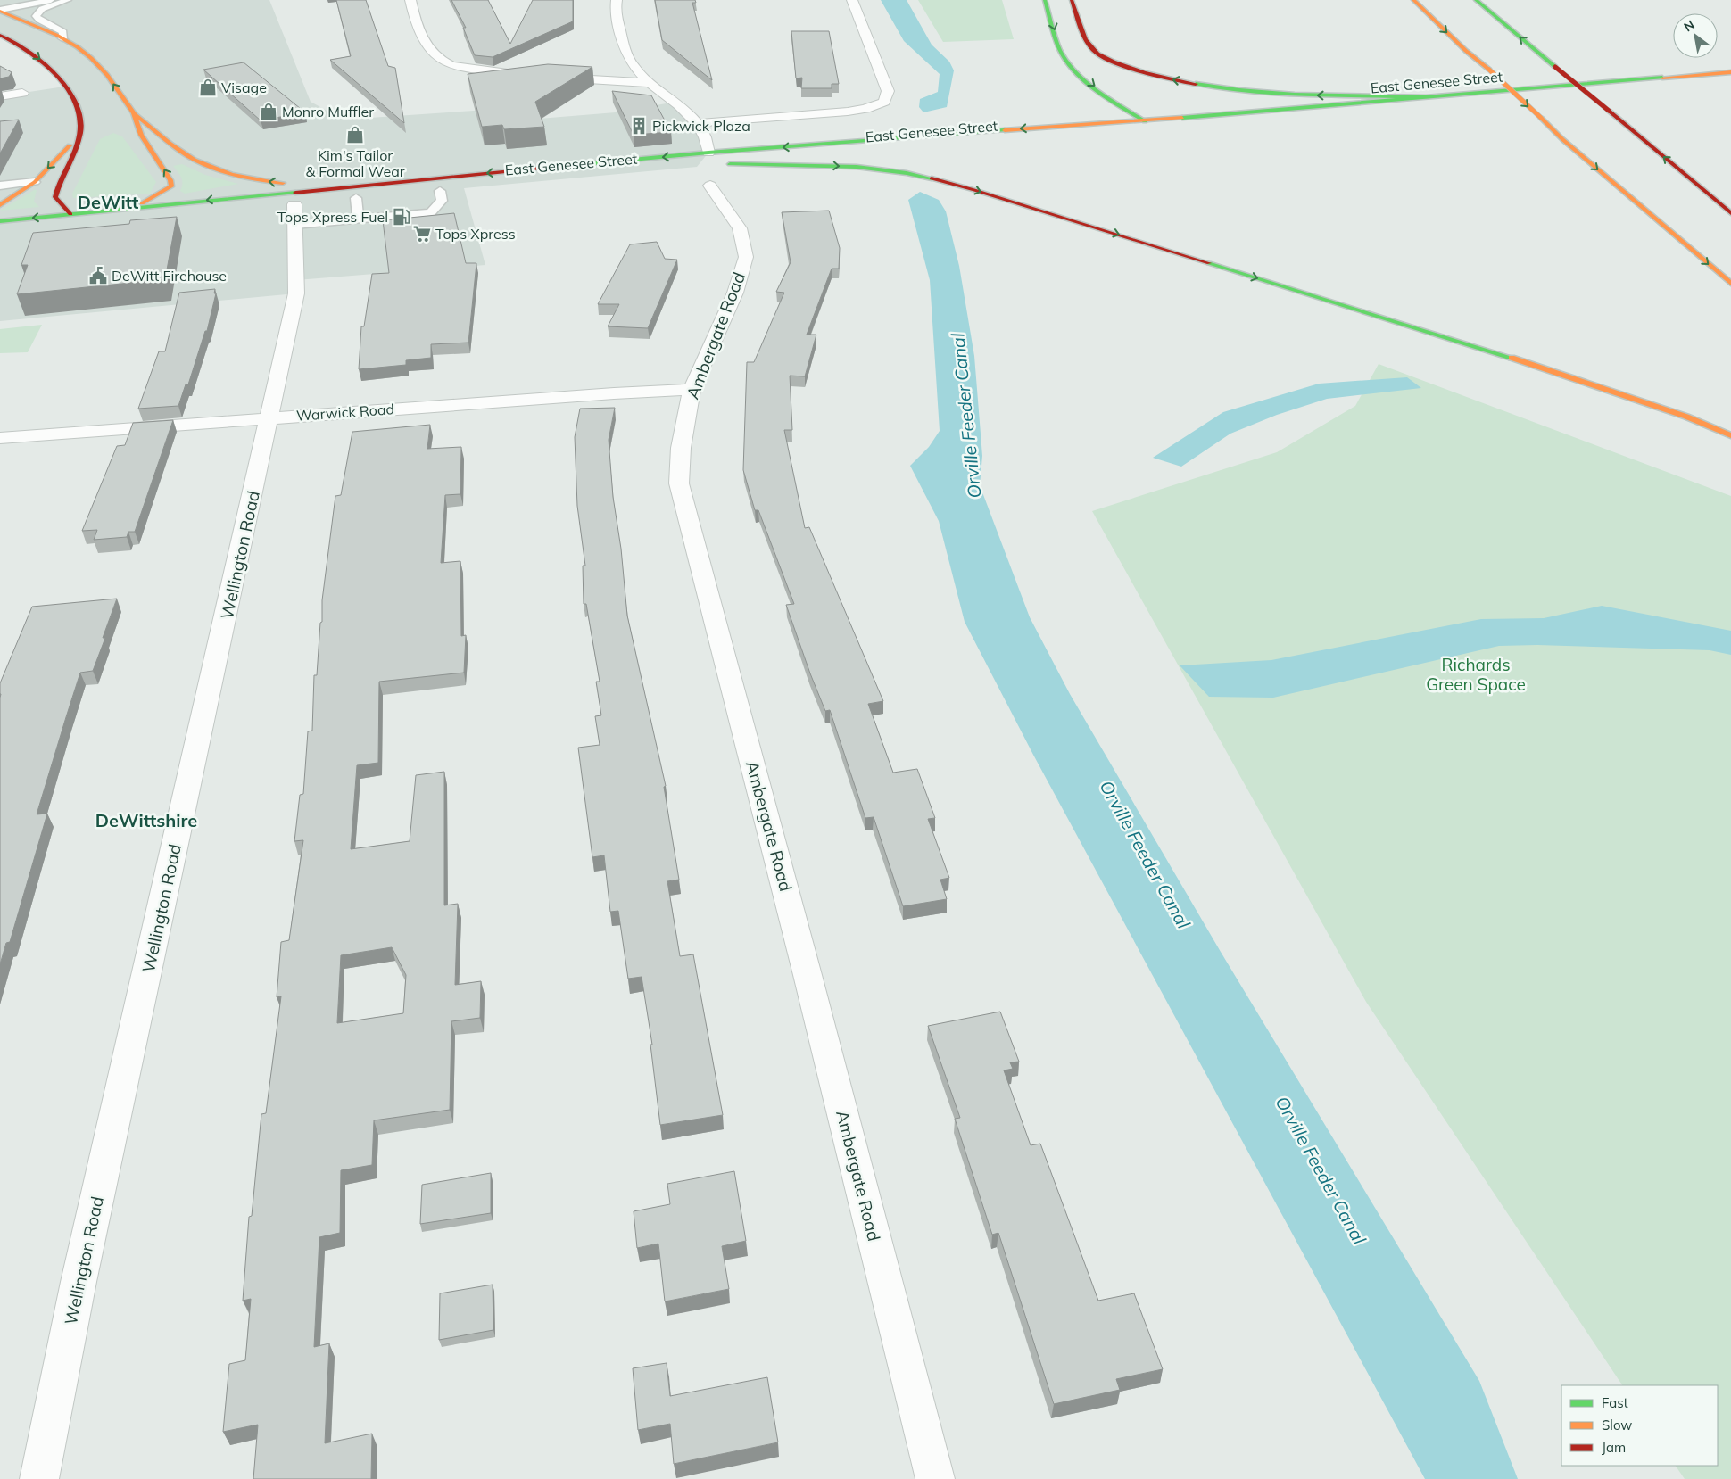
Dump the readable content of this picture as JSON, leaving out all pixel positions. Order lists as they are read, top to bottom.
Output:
{
  "streets": {
    "main road": ["East Genesee Street"],
    "street": ["Ambergate Road", "Warwick Road", "Wellington Road"]
  },
  "crossings": [
    ["East Genesee Street", "Ambergate Road"],
    ["Ambergate Road", "Warwick Road"],
    ["Warwick Road", "Wellington Road"]
  ],
  "districts": ["DeWitt", "DeWittshire"],
  "water": ["Orville Feeder Canal"],
  "parks": ["Richards Green Space"],
  "places": {
    "shop": ["Visage", "Monro Muffler", "Kim's Tailor & Formal Wear"],
    "building": ["Pickwick Plaza"],
    "fuel station": ["Tops Xpress Fuel"],
    "supermarket": ["Tops Xpress"],
    "public building": ["DeWitt Firehouse"]
  },
  "legend": ["Fast", "Slow", "Jam"],
  "north": "top left"
}
